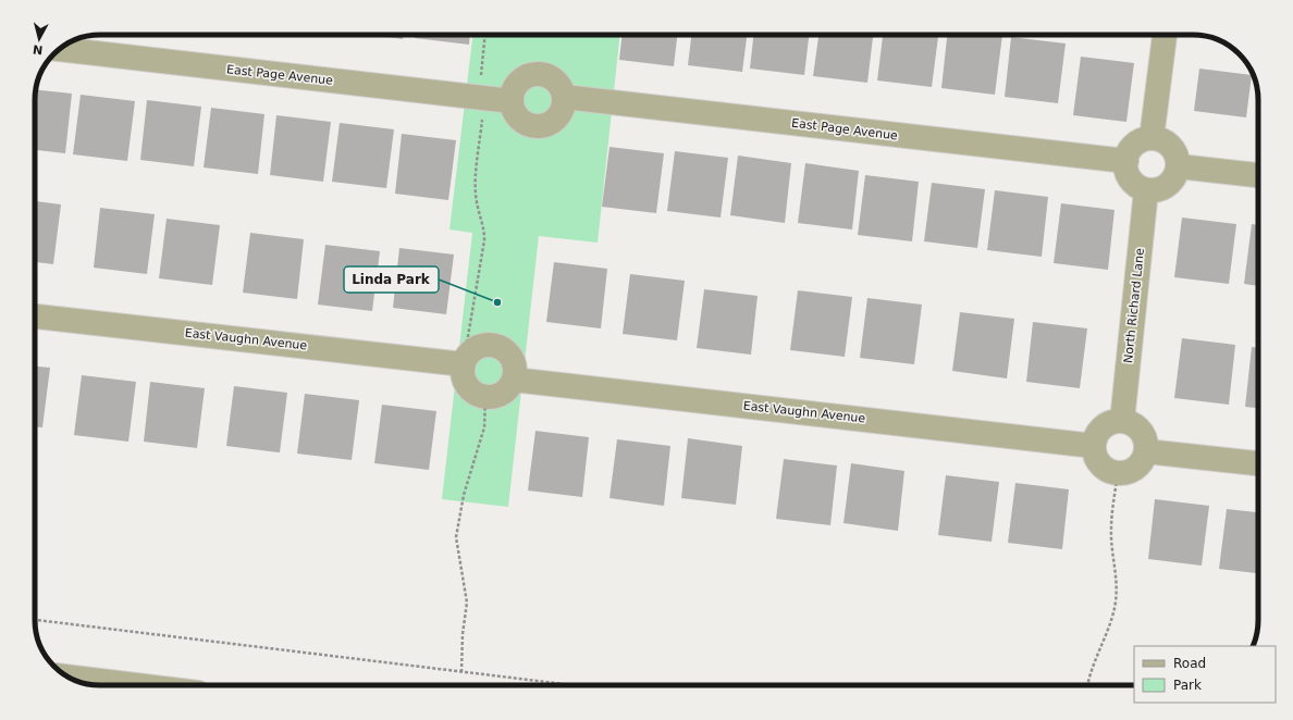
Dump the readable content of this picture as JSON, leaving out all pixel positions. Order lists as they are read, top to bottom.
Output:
{
  "streets": {
    "street": ["East Page Avenue", "North Richard Lane", "East Vaughn Avenue"]
  },
  "crossings": [
    ["East Page Avenue", "North Richard Lane"],
    ["North Richard Lane", "East Vaughn Avenue"]
  ],
  "places": ["Linda Park"],
  "legend": ["Road", "Park"],
  "north": "bottom"
}
